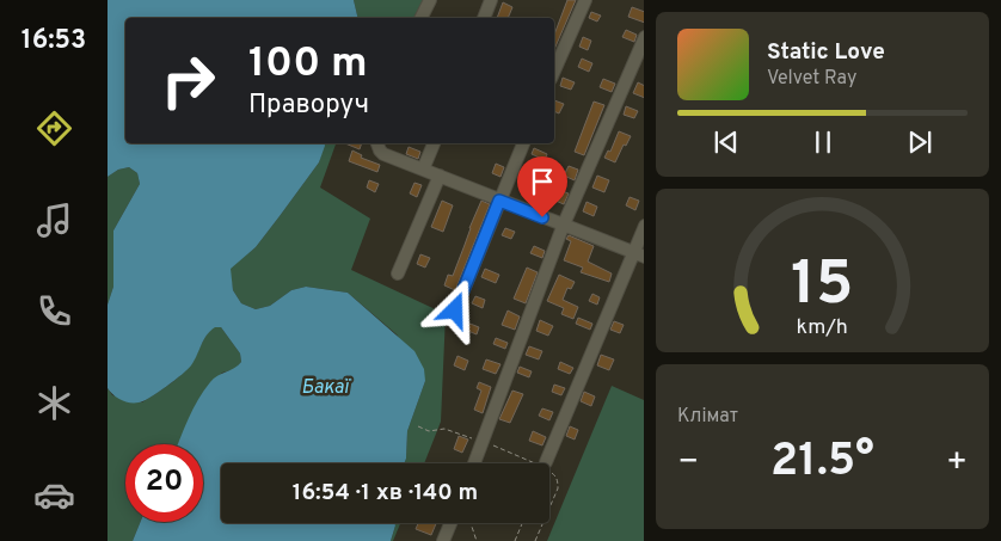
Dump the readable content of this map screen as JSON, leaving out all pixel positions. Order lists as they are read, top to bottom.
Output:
{
  "water": ["Бакаї"],
  "page": {
    "tabs": "16:53",
    "turn": ["100 m", "Праворуч"],
    "song": ["Static Love", "Velvet Ray"],
    "tile": "Клімат",
    "heat": ["−", "21.5°", "+"],
    "limit": "20",
    "trip": "16:54 · 1 хв · 140 m",
    "gauge": ["15", "km/h"]
  }
}
